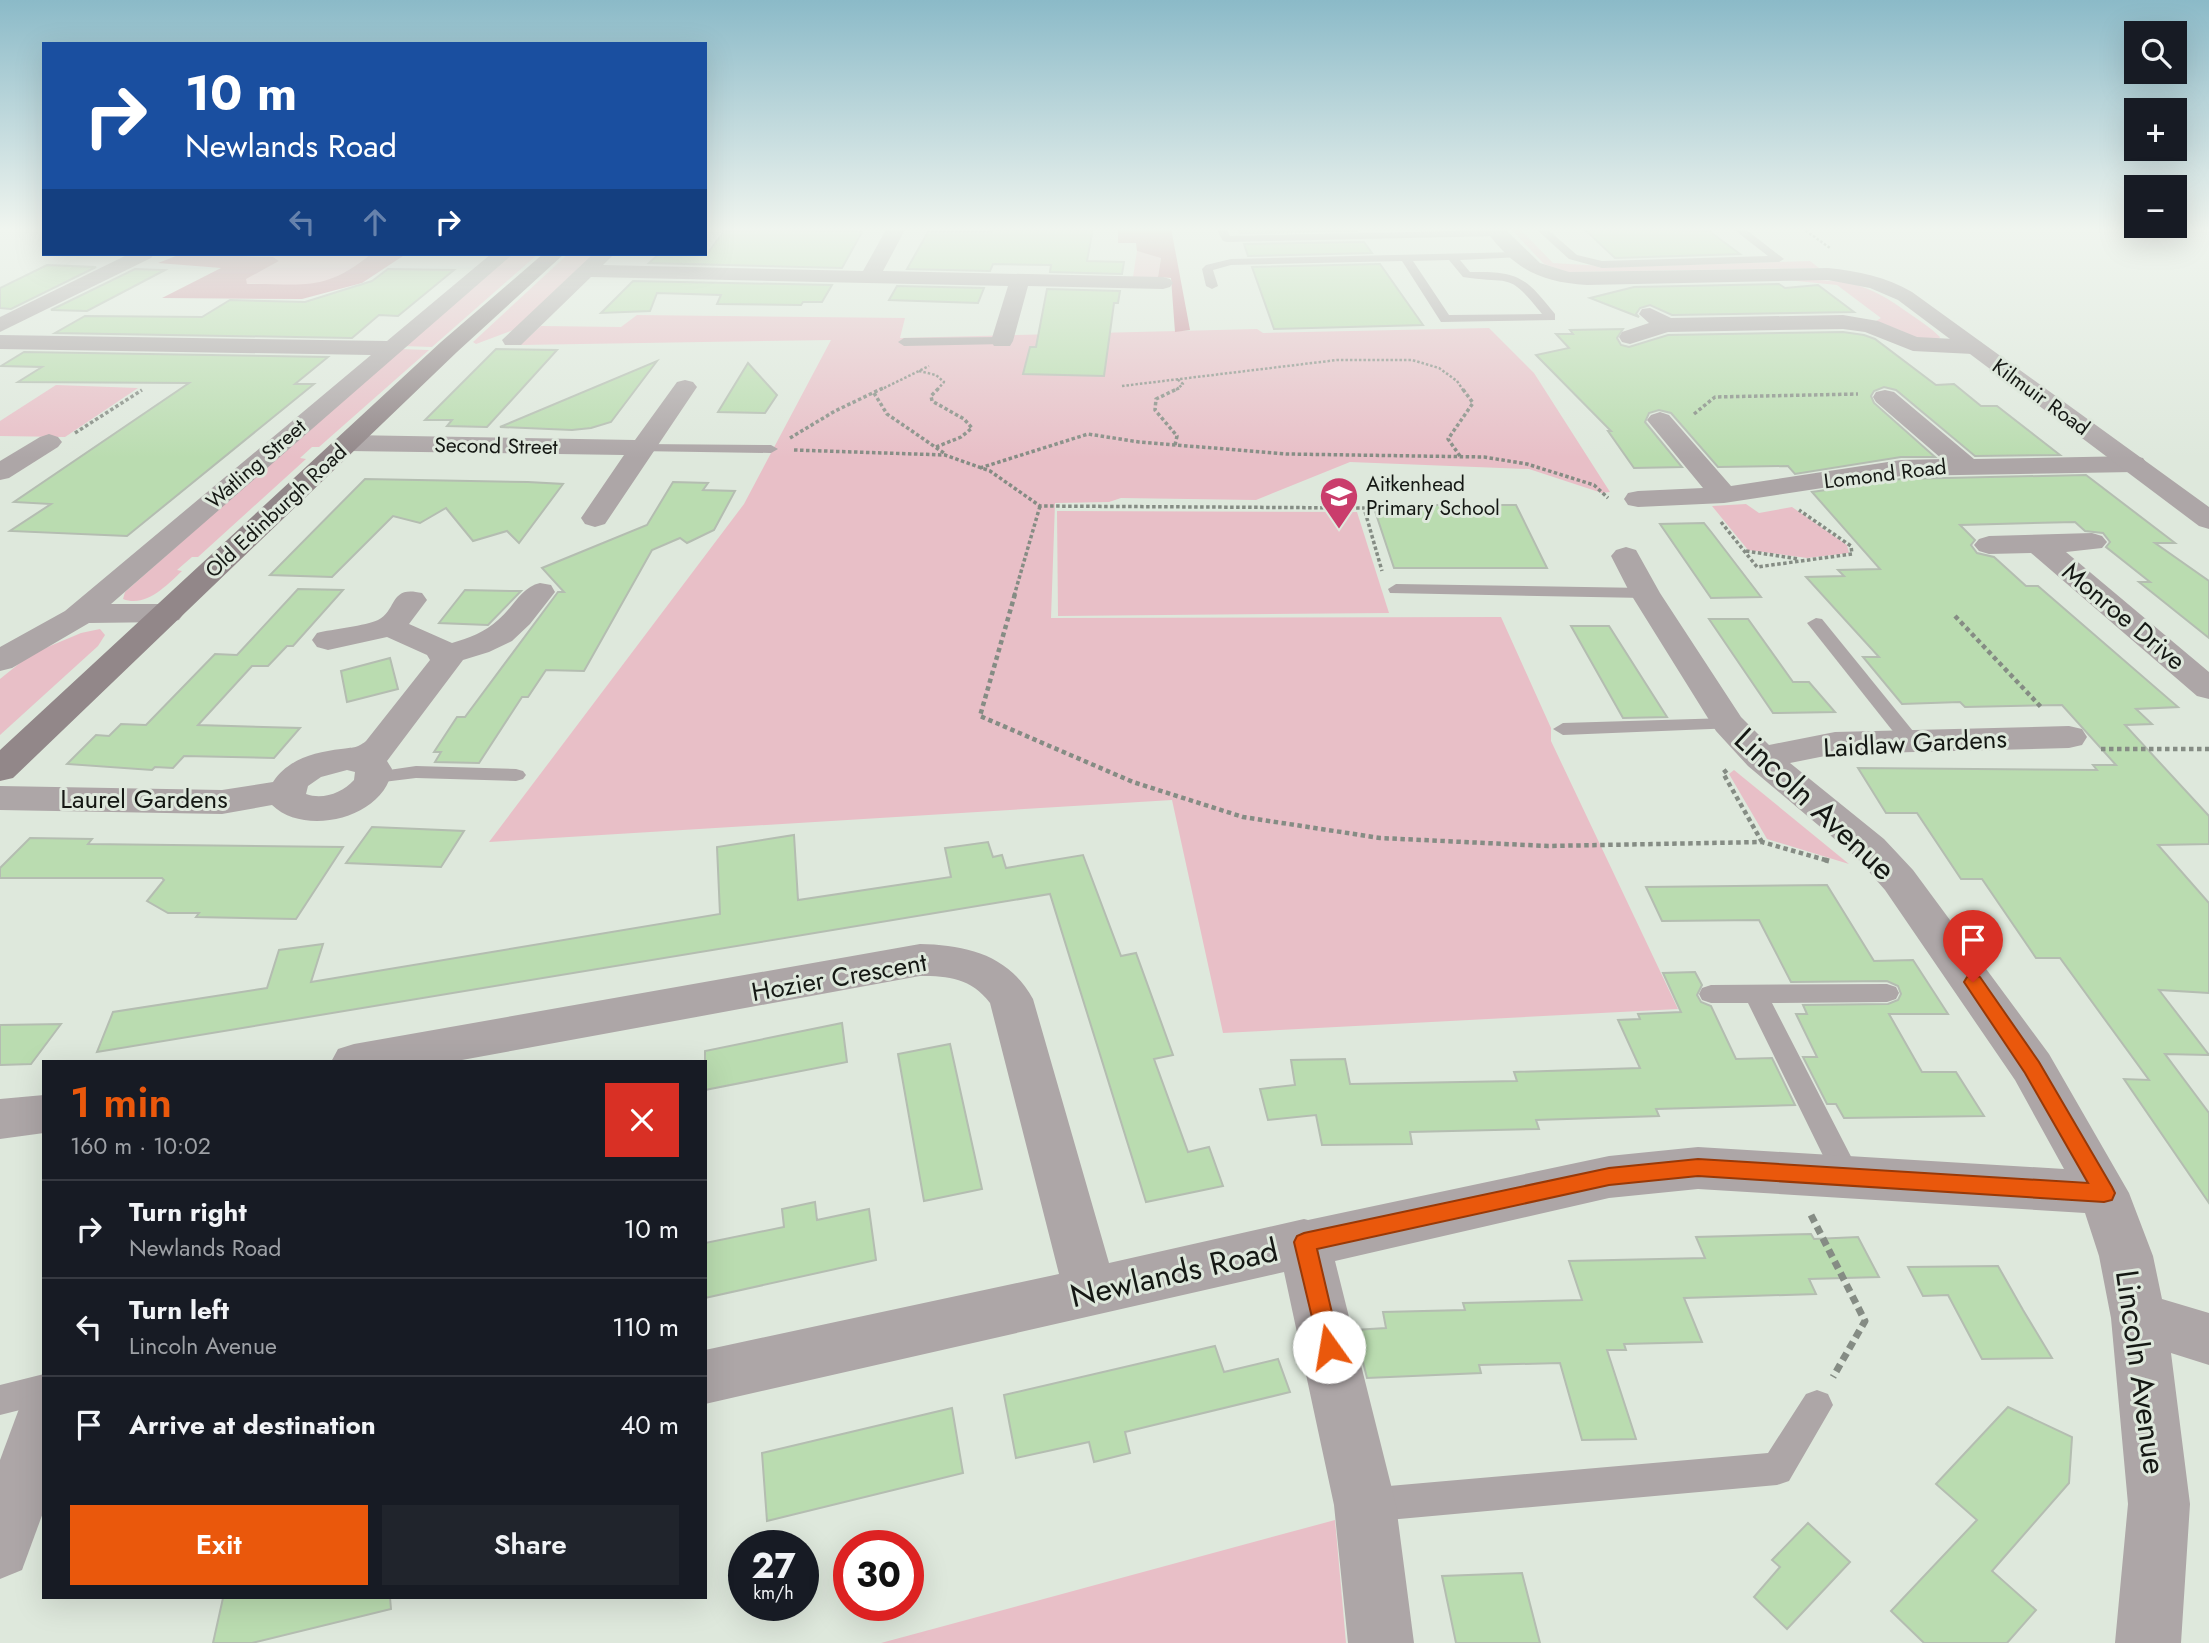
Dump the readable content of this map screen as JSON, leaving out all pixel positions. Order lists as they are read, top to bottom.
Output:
{
  "streets": {
    "main road": ["Old Edinburgh Road"],
    "street": [
      "Kilmuir Road",
      "Second Street",
      "Watling Street",
      "Lomond Road",
      "Monroe Drive",
      "Laidlaw Gardens",
      "Laurel Gardens",
      "Lincoln Avenue",
      "Hozier Crescent",
      "Newlands Road"
    ]
  },
  "crossings": [
    ["Kilmuir Road", "Lomond Road"],
    ["Second Street", "Old Edinburgh Road"],
    ["Laidlaw Gardens", "Lincoln Avenue"],
    ["Lincoln Avenue", "Newlands Road"],
    ["Hozier Crescent", "Newlands Road"]
  ],
  "places": {
    "school or university": ["Aitkenhead Primary School"]
  },
  "page": {
    "map_buttons": ["+", "−"],
    "turn": ["10 m", "Newlands Road"],
    "heading": ["1 min", "160 m · 10:02"],
    "list": [
      {
        "name": "Turn right",
        "note": "Newlands Road",
        "value": "10 m"
      },
      {
        "name": "Turn left",
        "note": "Lincoln Avenue",
        "value": "110 m"
      },
      {
        "name": "Arrive at destination",
        "value": "40 m"
      }
    ],
    "buttons": ["Exit", "Share"],
    "speed": "27 km/h",
    "limit": "30"
  }
}
